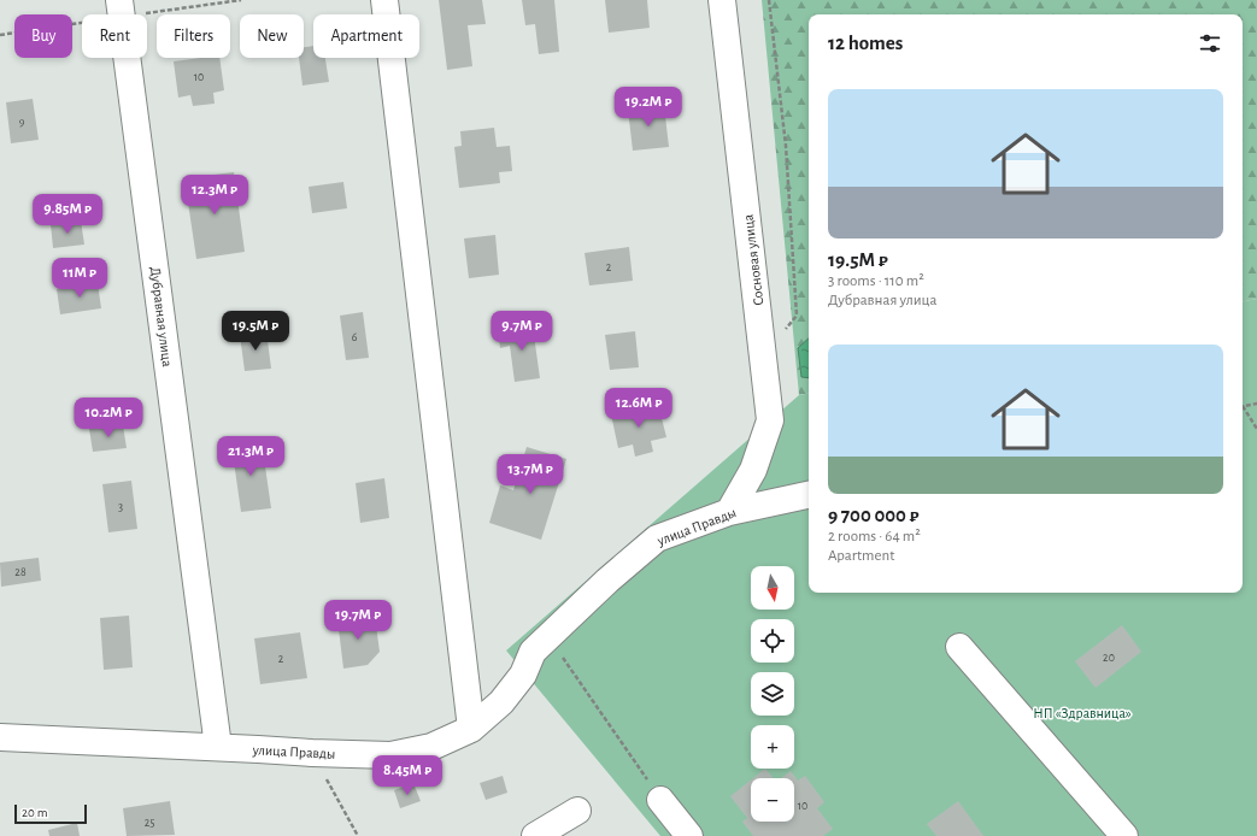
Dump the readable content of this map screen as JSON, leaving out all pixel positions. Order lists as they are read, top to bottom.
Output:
{
  "streets": {
    "street": ["Сосновая улица", "Дубравная улица", "улица Правды"]
  },
  "crossings": [
    ["Сосновая улица", "улица Правды"],
    ["Дубравная улица", "улица Правды"]
  ],
  "parks": ["НП «Здравница»"],
  "house_numbers": [
    "10",
    "9",
    "2",
    "6",
    "3",
    "28",
    "20",
    "2",
    "10",
    "25"
  ],
  "scale_bar": "20 m",
  "north": "bottom",
  "page": {
    "chip": [
      "Buy",
      "Rent",
      "Filters",
      "New",
      "Apartment"
    ],
    "heading": "12 homes",
    "list": [
      {
        "name": "19.5M ₽",
        "note": "3 rooms · 110 m² · Дубравная улица"
      },
      {
        "name": "9 700 000 ₽",
        "note": "2 rooms · 64 m² · Apartment"
      }
    ],
    "price": [
      "19.2M ₽",
      "12.3M ₽",
      "9.85M ₽",
      "11M ₽",
      "19.5M ₽",
      "9.7M ₽",
      "12.6M ₽",
      "10.2M ₽",
      "21.3M ₽",
      "13.7M ₽",
      "19.7M ₽",
      "8.45M ₽"
    ],
    "map_buttons": ["+", "−"],
    "scale": "20 m"
  }
}
